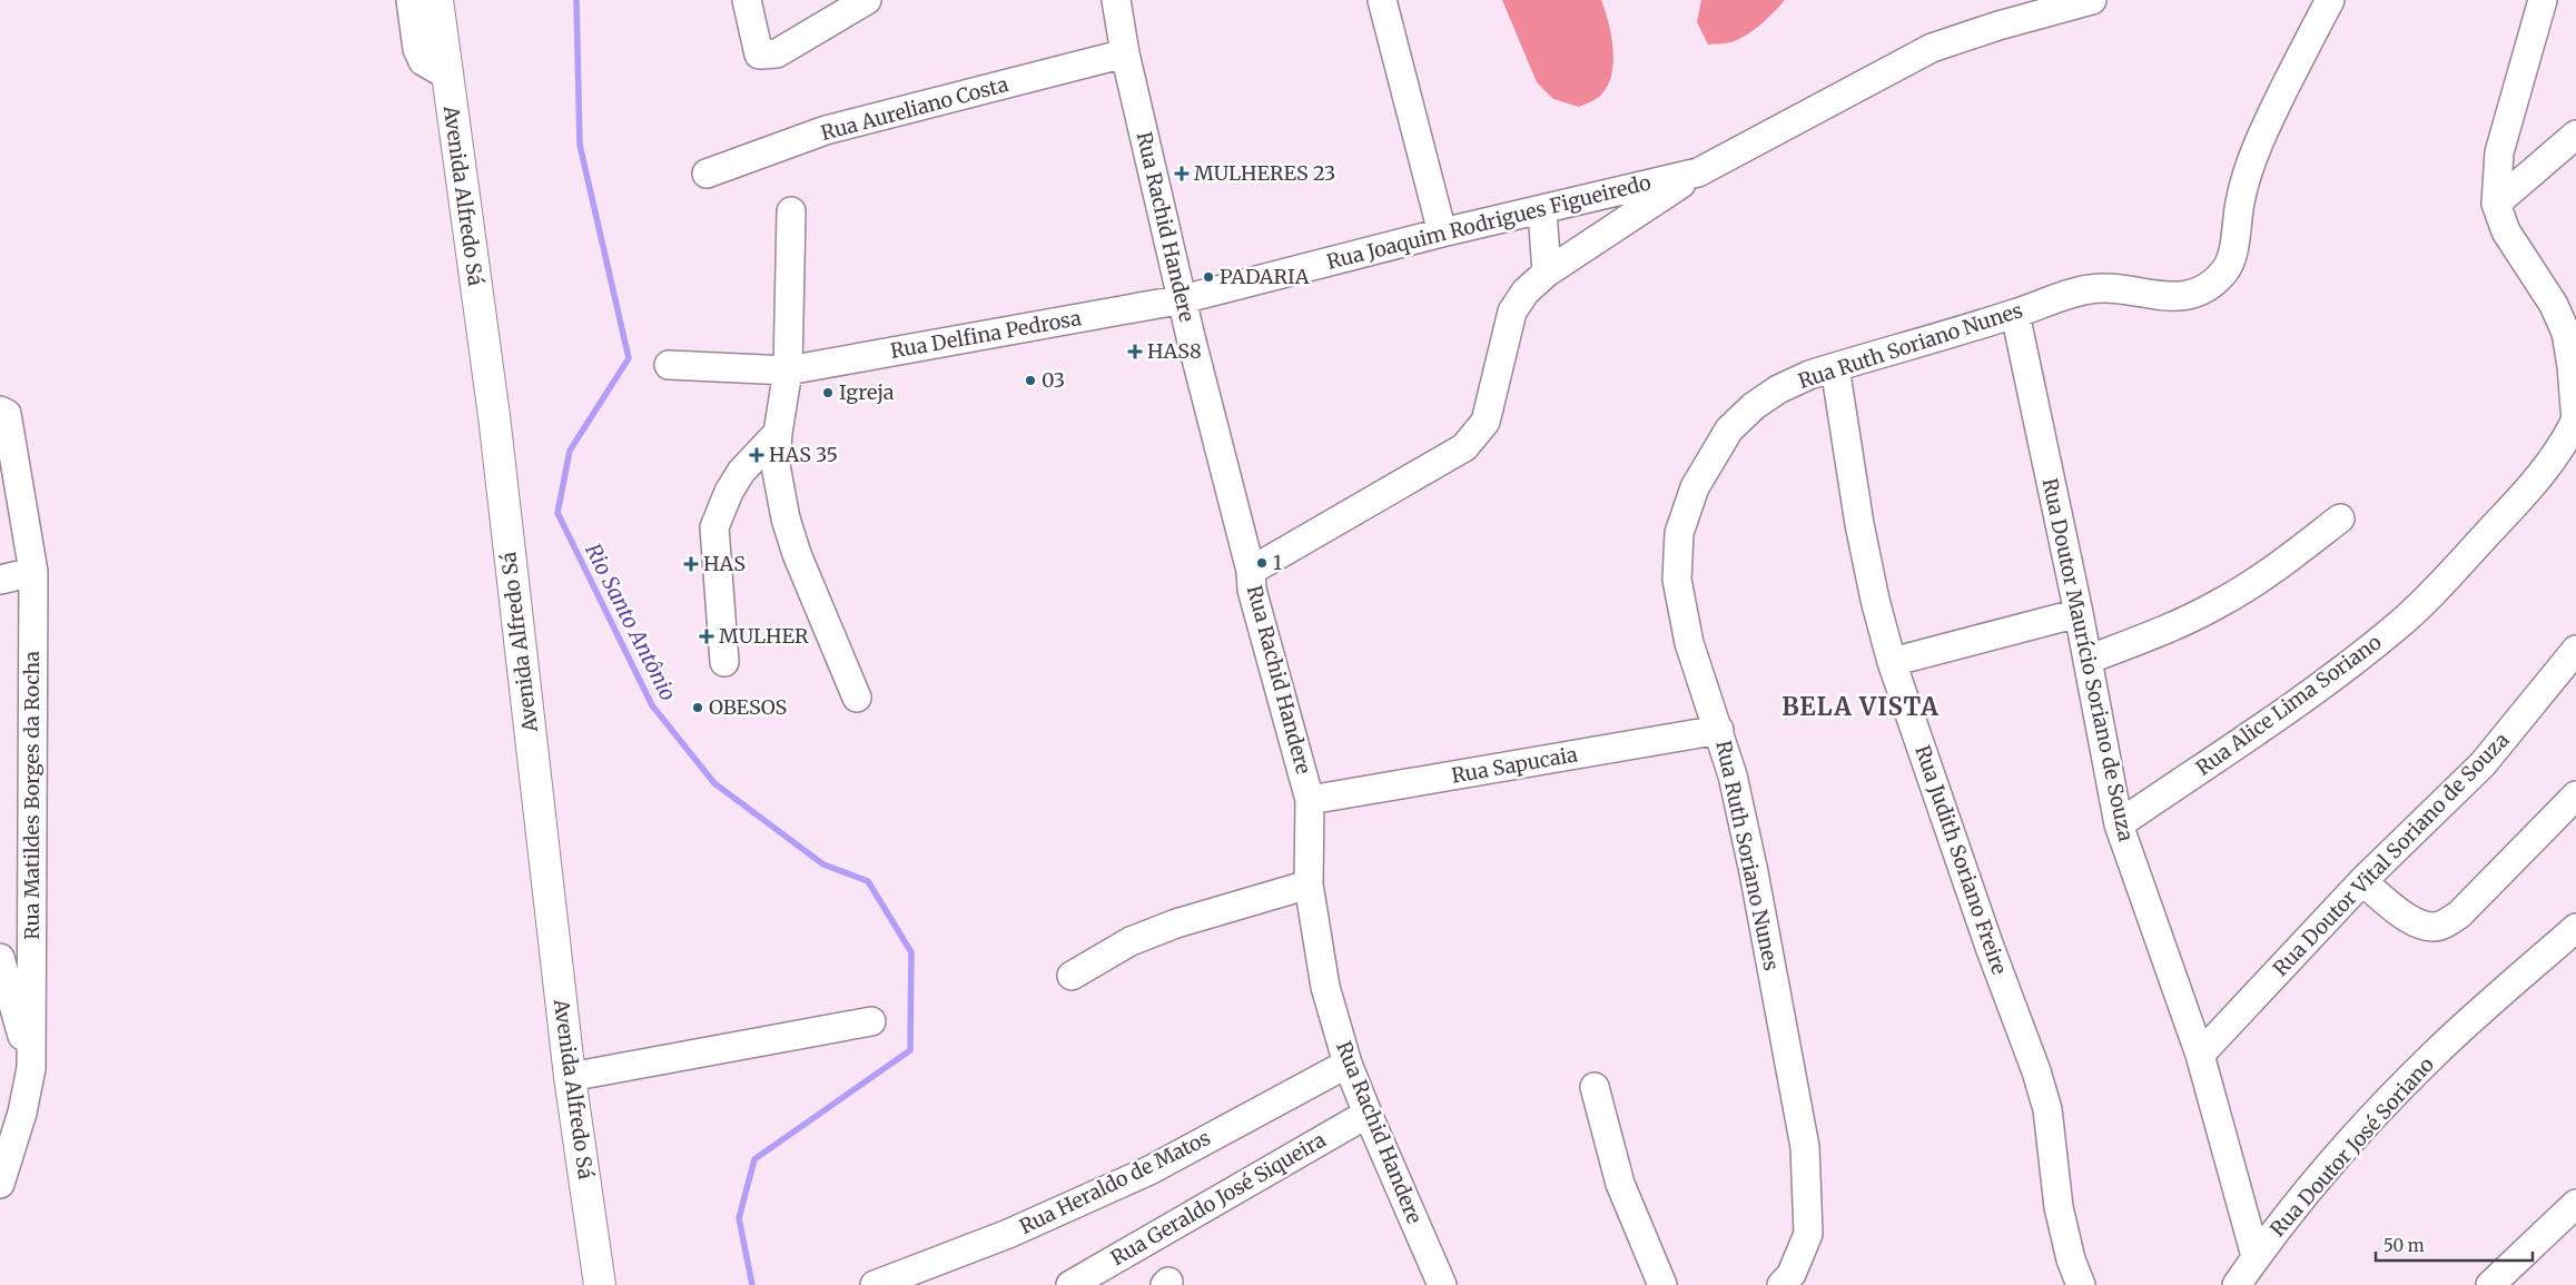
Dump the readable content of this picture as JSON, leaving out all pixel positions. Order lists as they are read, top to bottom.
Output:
{
  "streets": {
    "highway": ["Avenida Alfredo Sá"],
    "street": [
      "Rua Aureliano Costa",
      "Rua Joaquim Rodrigues Figueiredo",
      "Rua Rachid Handere",
      "Rua Delfina Pedrosa",
      "Rua Ruth Soriano Nunes",
      "Rua Doutor Maurício Soriano de Souza",
      "Rua Alice Lima Soriano",
      "Rua Sapucaia",
      "Rua Matildes Borges da Rocha",
      "Rua Doutor Vital Soriano de Souza",
      "Rua Judith Soriano Freire",
      "Rua Doutor José Soriano",
      "Rua Heraldo de Matos",
      "Rua Geraldo José Siqueira"
    ]
  },
  "crossings": [
    ["Rua Aureliano Costa", "Rua Rachid Handere"],
    ["Rua Joaquim Rodrigues Figueiredo", "Rua Rachid Handere"],
    ["Rua Joaquim Rodrigues Figueiredo", "Rua Delfina Pedrosa"],
    ["Rua Rachid Handere", "Rua Delfina Pedrosa"],
    ["Rua Rachid Handere", "Rua Sapucaia"],
    ["Rua Rachid Handere", "Rua Heraldo de Matos"],
    ["Rua Rachid Handere", "Rua Geraldo José Siqueira"],
    ["Rua Ruth Soriano Nunes", "Rua Doutor Maurício Soriano de Souza"],
    ["Rua Ruth Soriano Nunes", "Rua Sapucaia"],
    ["Rua Ruth Soriano Nunes", "Rua Judith Soriano Freire"],
    ["Rua Doutor Maurício Soriano de Souza", "Rua Alice Lima Soriano"],
    ["Rua Doutor Maurício Soriano de Souza", "Rua Doutor Vital Soriano de Souza"],
    ["Rua Doutor Maurício Soriano de Souza", "Rua Doutor José Soriano"]
  ],
  "districts": ["BELA VISTA"],
  "water": ["Rio Santo Antônio"],
  "places": {
    "health": [
      "MULHERES 23",
      "HAS8",
      "HAS 35",
      "HAS",
      "MULHER"
    ],
    "other": [
      "PADARIA",
      "03",
      "Igreja",
      "1",
      "OBESOS"
    ]
  },
  "scale_bar": "50 m"
}
